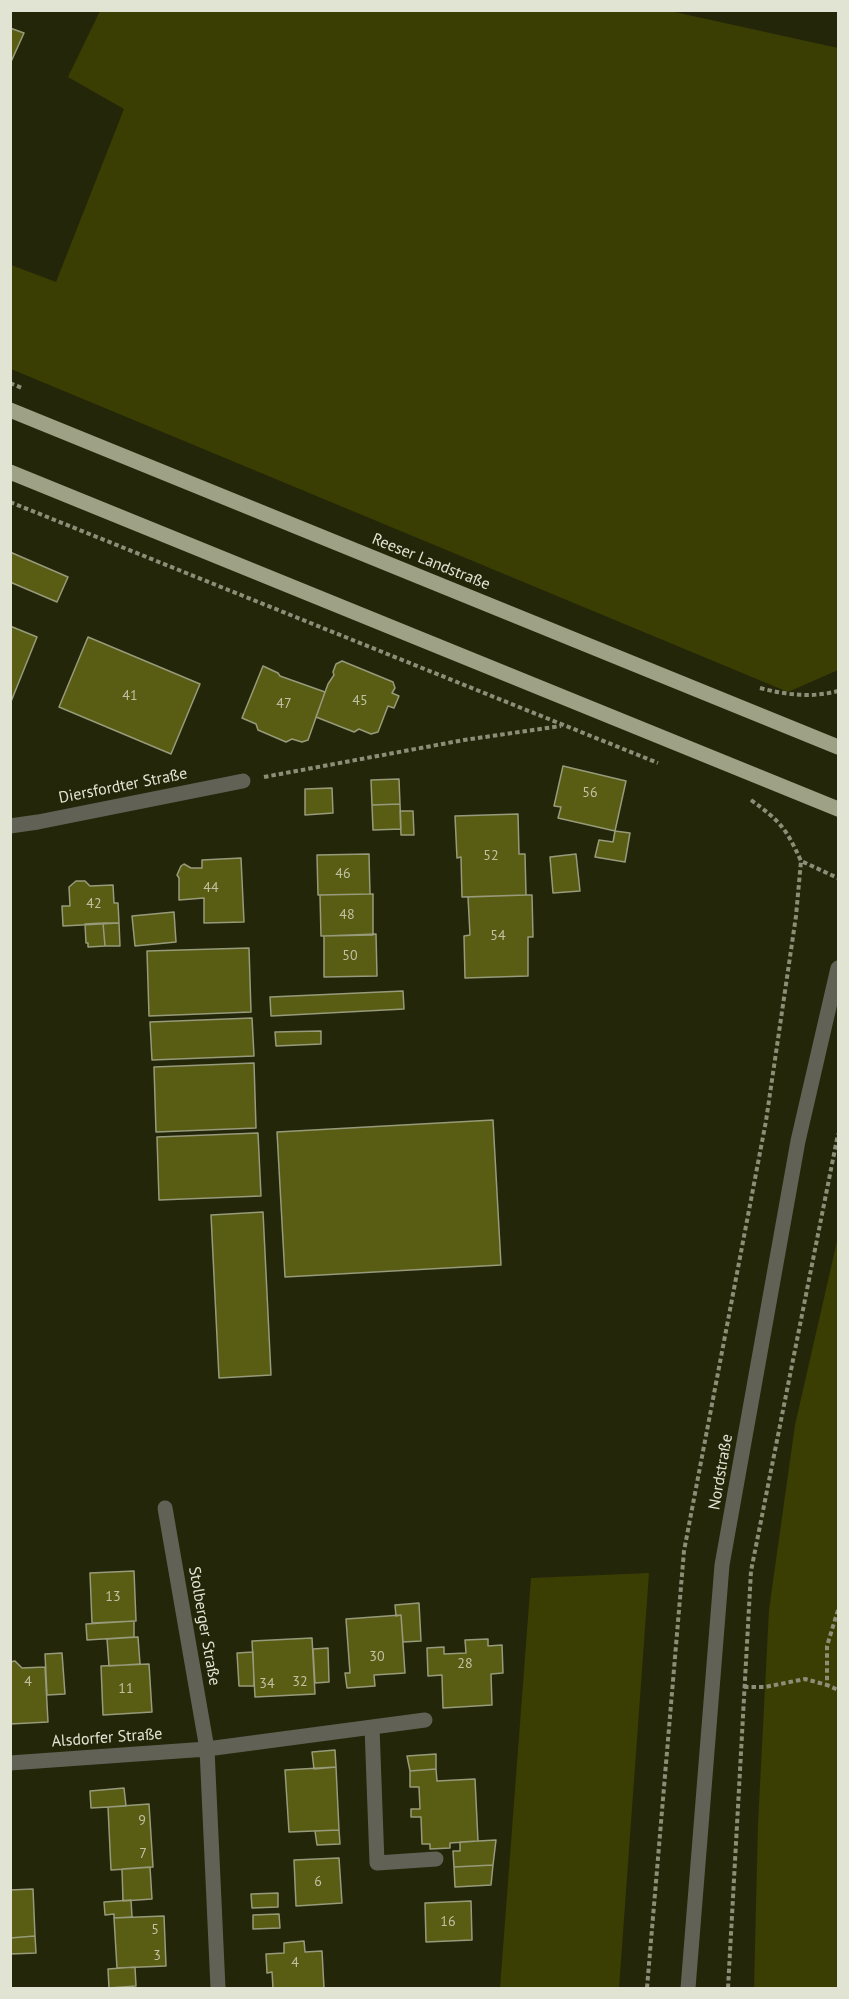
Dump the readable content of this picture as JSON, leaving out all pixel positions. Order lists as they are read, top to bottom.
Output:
{
  "streets": {
    "main road": ["Reeser Landstraße"],
    "street": [
      "Diersfordter Straße",
      "Nordstraße",
      "Stolberger Straße",
      "Alsdorfer Straße"
    ]
  },
  "crossings": [
    ["Stolberger Straße", "Alsdorfer Straße"]
  ],
  "house_numbers": [
    "41",
    "45",
    "47",
    "56",
    "52",
    "46",
    "44",
    "42",
    "48",
    "54",
    "50",
    "13",
    "30",
    "28",
    "4",
    "32",
    "34",
    "11",
    "9",
    "7",
    "6",
    "16",
    "5",
    "3",
    "4"
  ]
}
